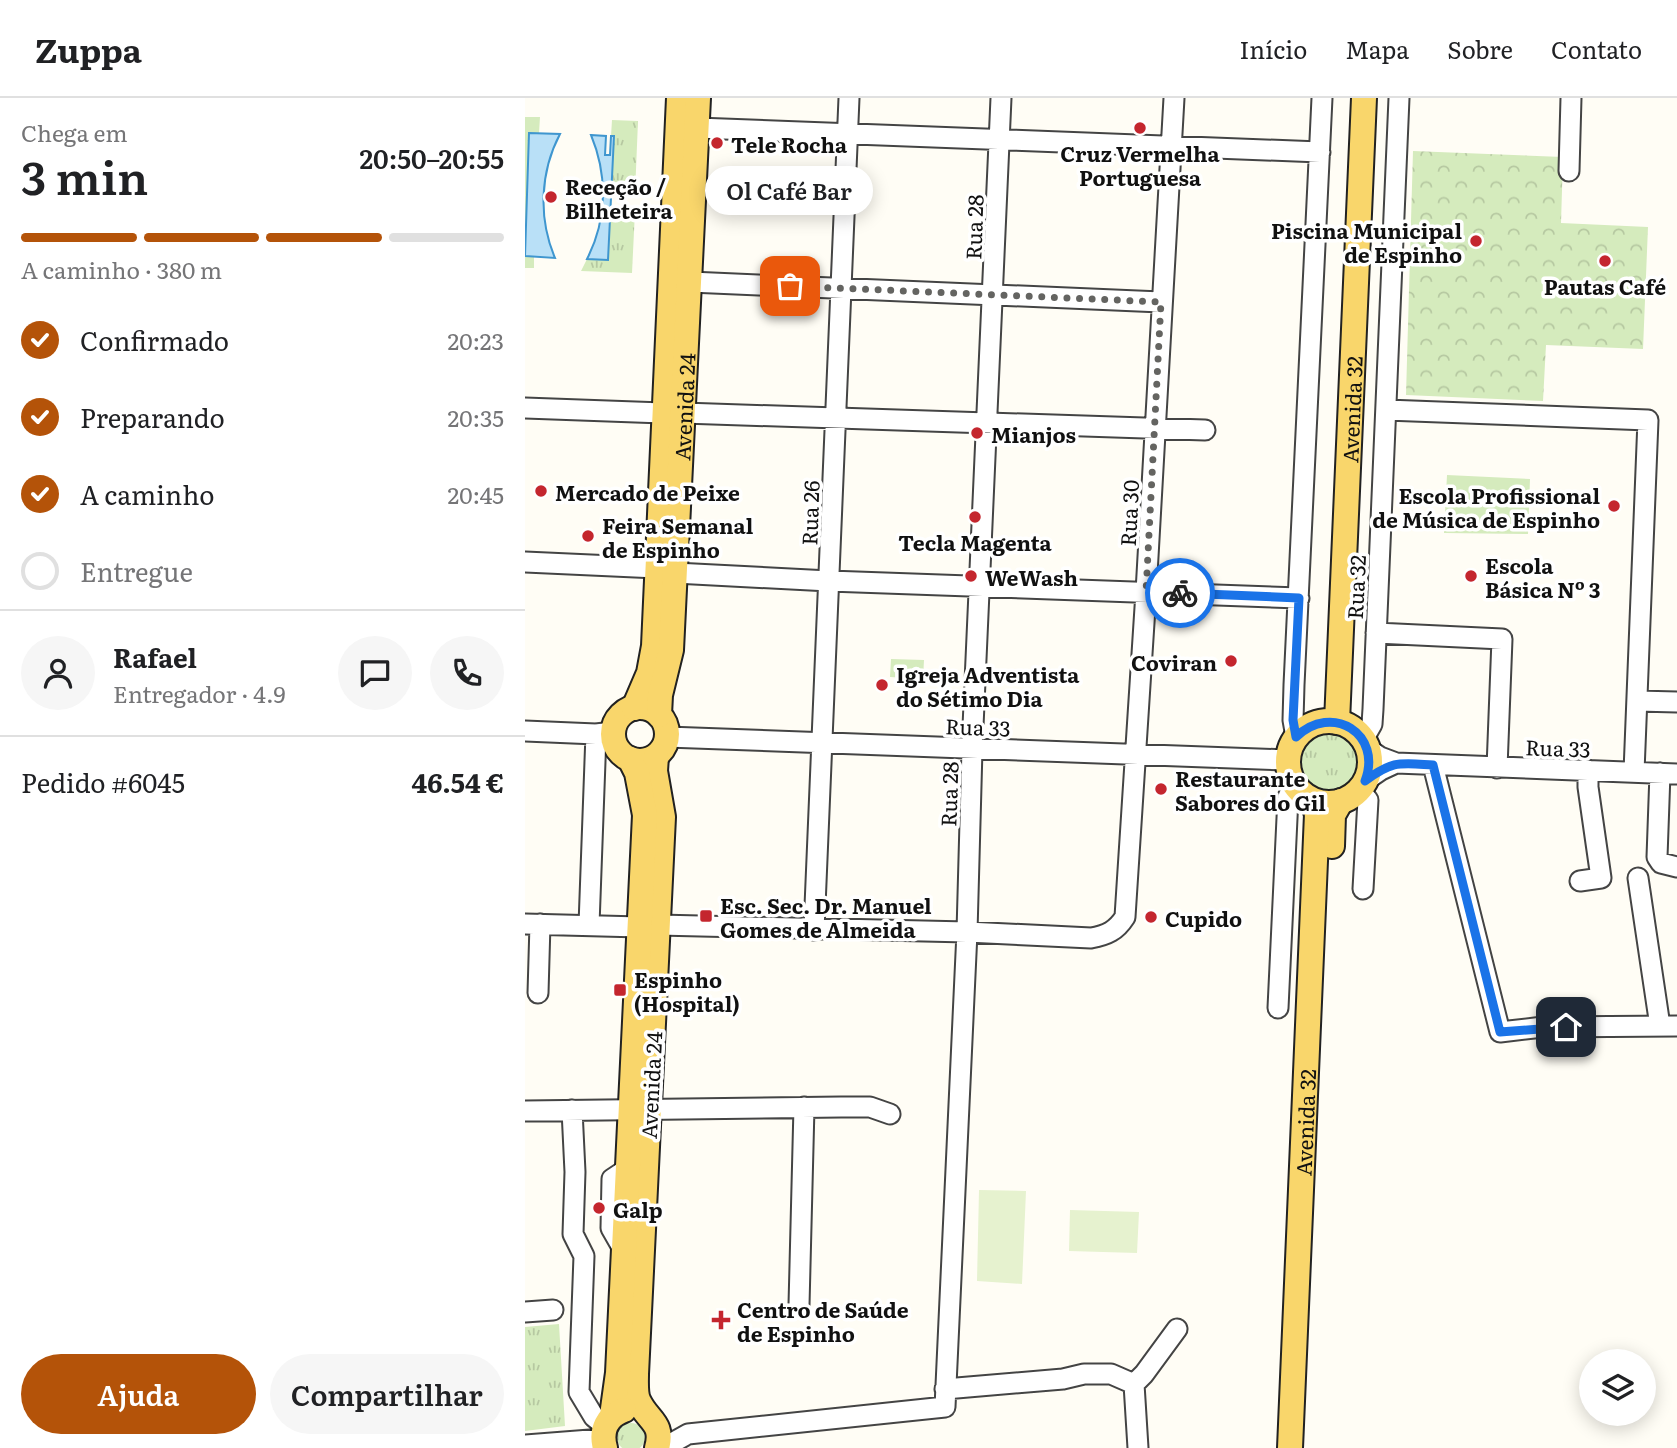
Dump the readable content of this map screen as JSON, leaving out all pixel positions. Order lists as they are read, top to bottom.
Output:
{
  "streets": {
    "main road": ["Avenida 24", "Avenida 32"],
    "street": [
      "Rua 28",
      "Rua 26",
      "Rua 30",
      "Rua 32",
      "Rua 33"
    ]
  },
  "crossings": [
    ["Rua 28", "Rua 30"],
    ["Rua 28", "Rua 33"],
    ["Avenida 24", "Rua 33"],
    ["Avenida 32", "Rua 32"],
    ["Avenida 32", "Rua 33"],
    ["Rua 26", "Rua 33"],
    ["Rua 30", "Rua 33"],
    ["Rua 32", "Rua 33"]
  ],
  "places": {
    "other": [
      "Cruz Vermelha Portuguesa",
      "Tele Rocha",
      "Receção / Bilheteira",
      "Piscina Municipal de Espinho",
      "Pautas Café",
      "Ol Café Bar",
      "Mianjos",
      "Mercado de Peixe",
      "Escola Profissional de Música de Espinho",
      "Tecla Magenta",
      "Feira Semanal de Espinho",
      "WeWash",
      "Escola Básica Nº 3",
      "Coviran",
      "Igreja Adventista do Sétimo Dia",
      "Restaurante Sabores do Gil",
      "Cupido",
      "Galp"
    ],
    "transit": ["Esc. Sec. Dr. Manuel Gomes de Almeida", "Espinho (Hospital)"],
    "health": ["Centro de Saúde de Espinho"]
  },
  "page": {
    "header": "Zuppa",
    "nav": [
      "Início",
      "Mapa",
      "Sobre",
      "Contato"
    ],
    "heading": ["3 min", "Chega em", "20:50–20:55"],
    "panel": [
      "Rafael",
      "Entregador · 4.9",
      "Pedido #6045",
      "46.54 €"
    ],
    "bubble": "Ol Café Bar",
    "bar": "A caminho · 380 m",
    "list": [
      ["Confirmado", "20:23"],
      ["Preparando", "20:35"],
      ["A caminho", "20:45"],
      "Entregue"
    ],
    "buttons": ["Ajuda", "Compartilhar"]
  }
}
